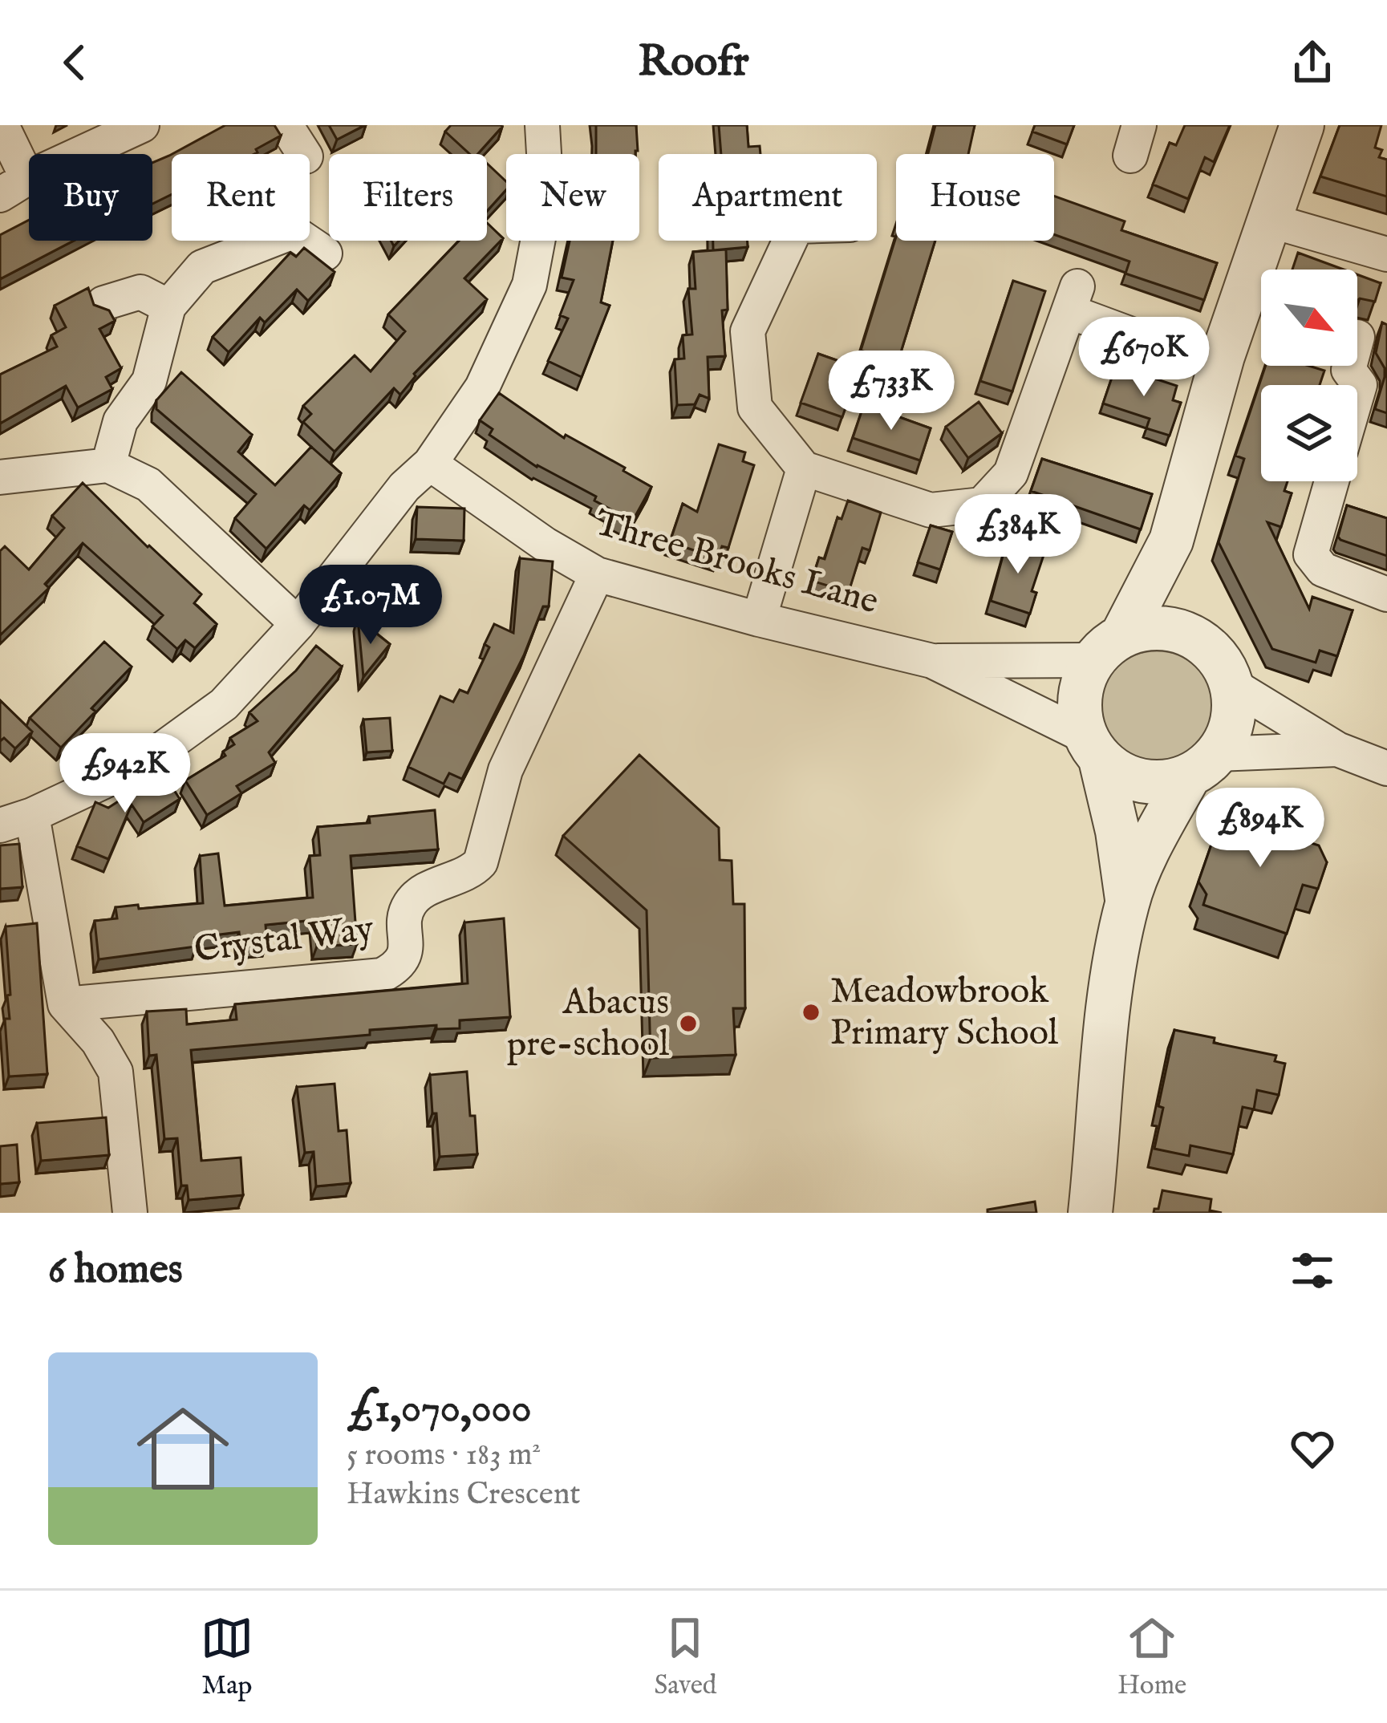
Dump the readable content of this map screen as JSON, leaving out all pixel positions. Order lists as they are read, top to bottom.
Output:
{
  "streets": {
    "street": ["Three Brooks Lane", "Crystal Way"]
  },
  "crossings": [
    ["Three Brooks Lane", "Crystal Way"]
  ],
  "places": ["Meadowbrook Primary School", "Abacus pre-school"],
  "north": "bottom right",
  "page": {
    "header": "Roofr",
    "chip": [
      "Buy",
      "Rent",
      "Filters",
      "New",
      "Apartment",
      "House"
    ],
    "price": [
      "£670K",
      "£733K",
      "£384K",
      "£1.07M",
      "£942K",
      "£894K"
    ],
    "heading": "6 homes",
    "list": [
      {
        "name": "£1,070,000",
        "note": "5 rooms · 183 m² · Hawkins Crescent"
      }
    ],
    "tabs": ["Map", "Saved", "Home"]
  }
}
